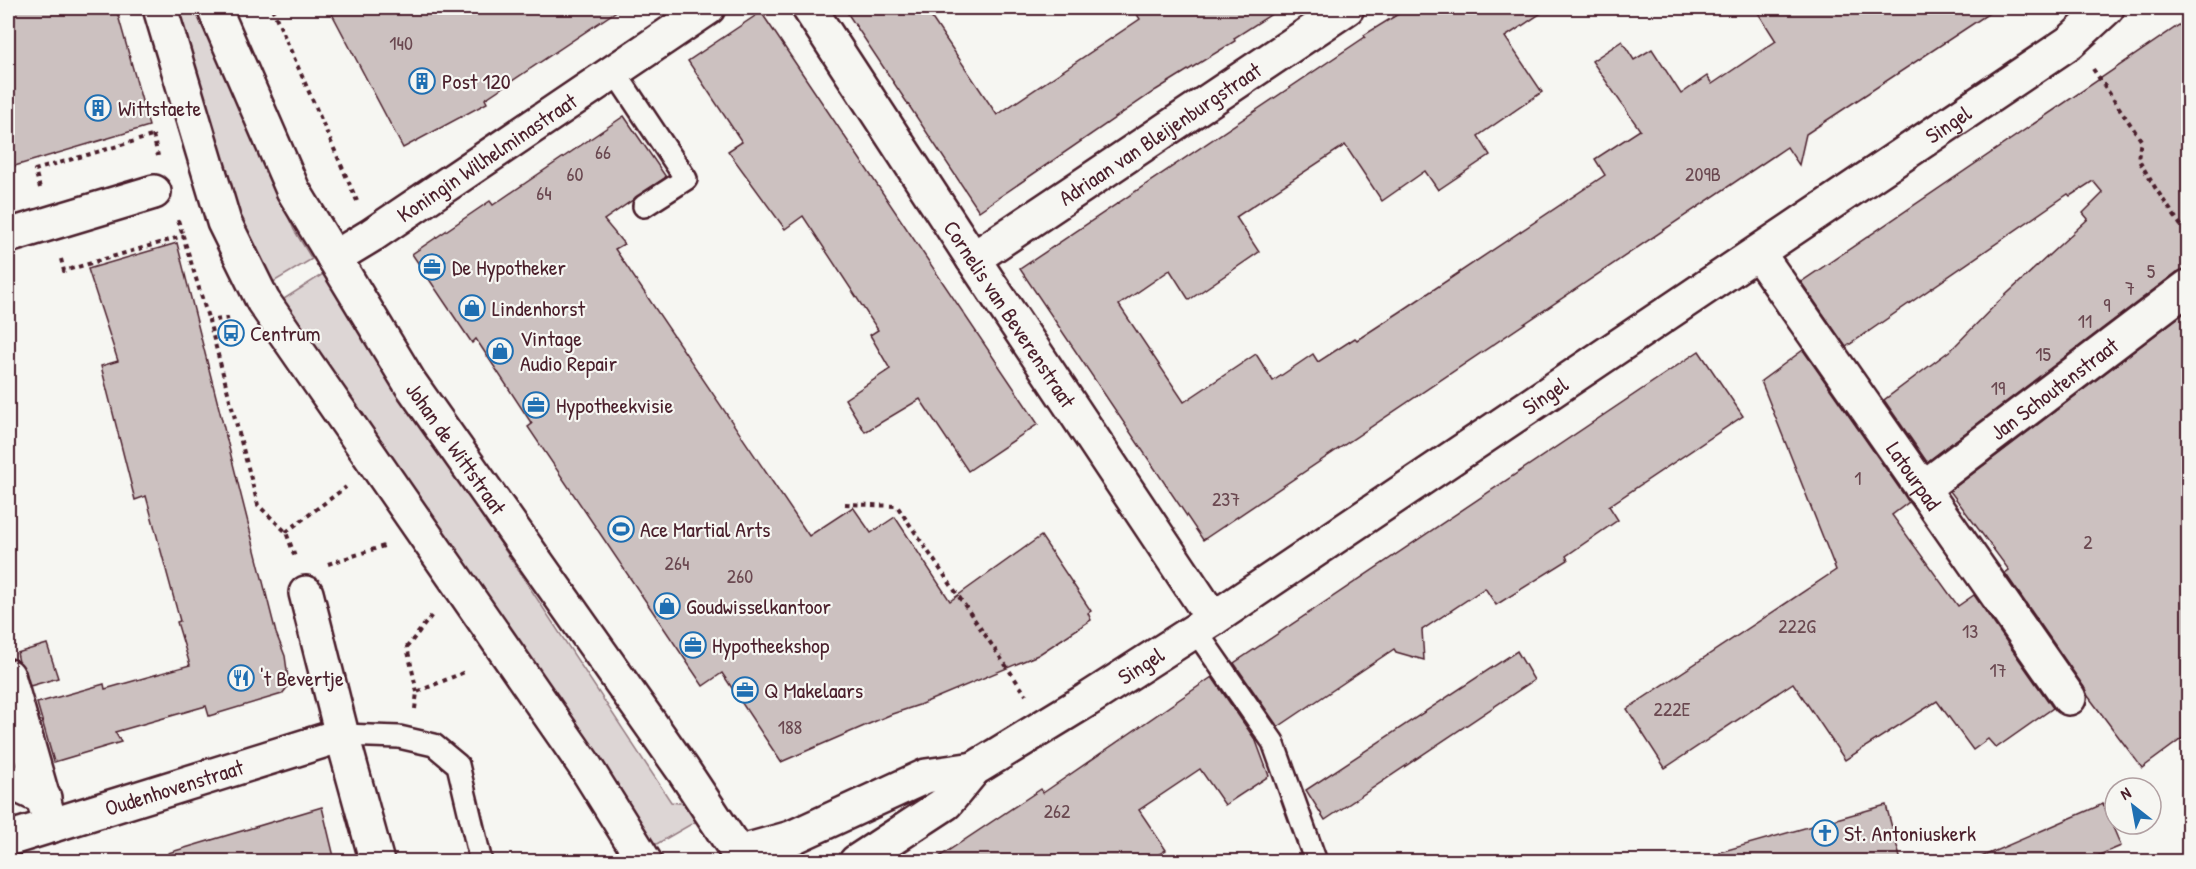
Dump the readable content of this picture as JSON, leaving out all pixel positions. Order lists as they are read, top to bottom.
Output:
{
  "streets": {
    "street": [
      "Singel",
      "Adriaan van Bleijenburgstraat",
      "Koningin Wilhelminastraat",
      "Cornelis van Beverenstraat",
      "Jan Schoutenstraat",
      "Johan de Wittstraat",
      "Latourpad",
      "Oudenhovenstraat"
    ]
  },
  "crossings": [
    ["Singel", "Cornelis van Beverenstraat"],
    ["Singel", "Johan de Wittstraat"],
    ["Singel", "Latourpad"],
    ["Adriaan van Bleijenburgstraat", "Cornelis van Beverenstraat"],
    ["Koningin Wilhelminastraat", "Johan de Wittstraat"],
    ["Jan Schoutenstraat", "Latourpad"]
  ],
  "places": {
    "building": ["Post 120", "Wittstaete"],
    "office": [
      "De Hypotheker",
      "Hypotheekvisie",
      "Hypotheekshop",
      "Q Makelaars"
    ],
    "shop": ["Lindenhorst", "Vintage Audio Repair", "Goudwisselkantoor"],
    "bus stop": ["Centrum"],
    "sports": ["Ace Martial Arts"],
    "restaurant": ["'t Bevertje"],
    "church": ["St. Antoniuskerk"]
  },
  "house_numbers": [
    "140",
    "66",
    "60",
    "209B",
    "64",
    "5",
    "7",
    "9",
    "11",
    "15",
    "19",
    "1",
    "237",
    "2",
    "264",
    "260",
    "222G",
    "13",
    "17",
    "222E",
    "188",
    "262"
  ],
  "north": "top left"
}
